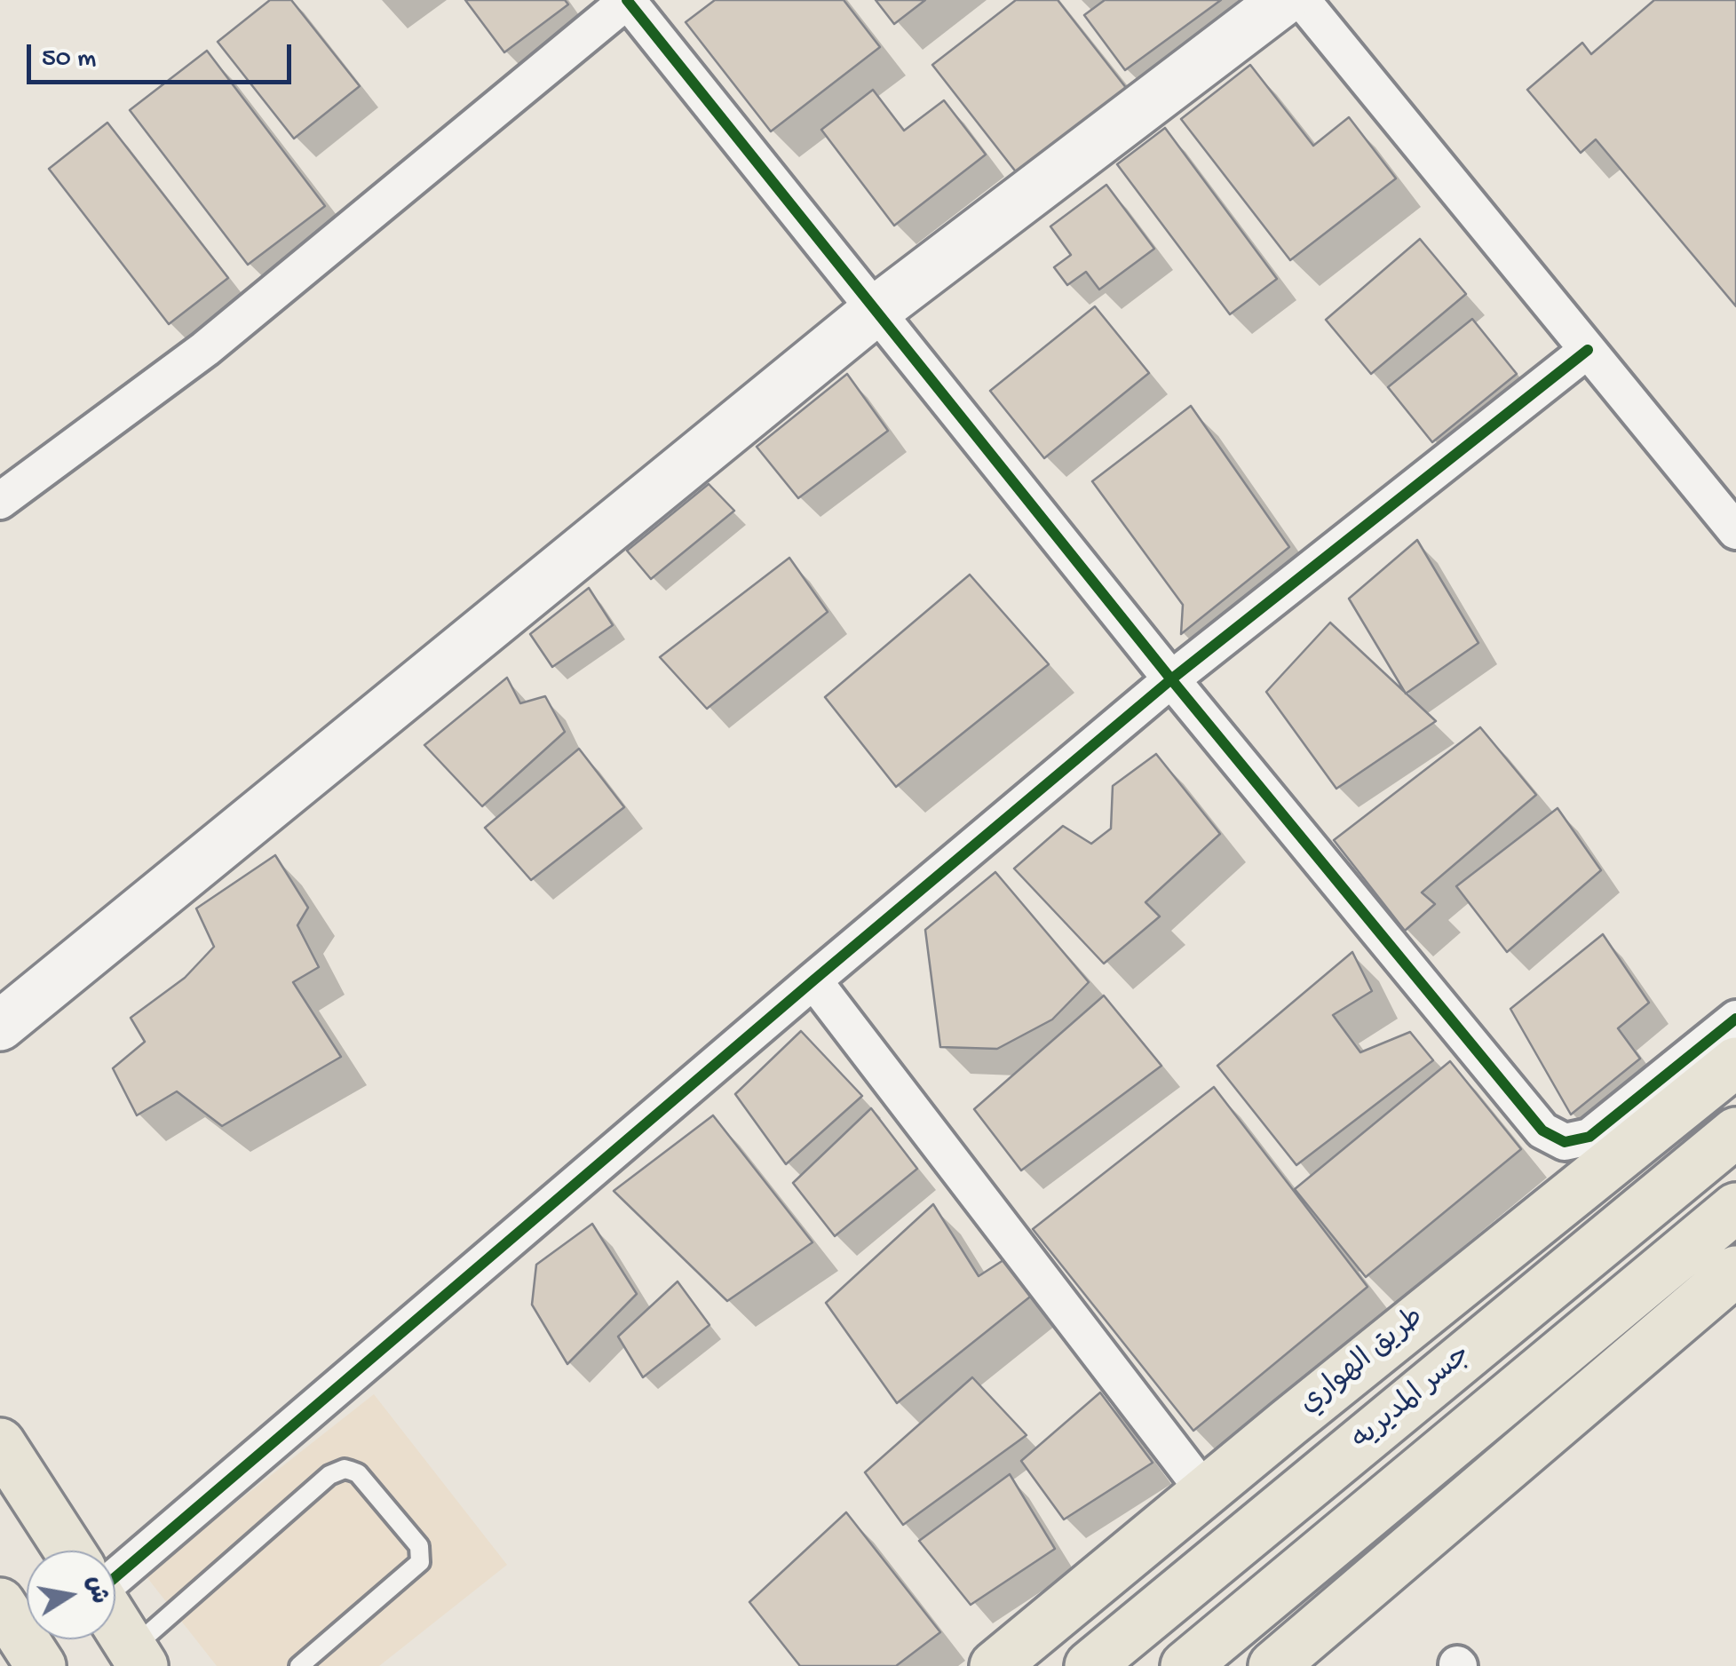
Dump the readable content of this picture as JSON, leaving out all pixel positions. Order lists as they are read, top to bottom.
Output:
{
  "streets": {
    "main road": ["طريق الهواري", "جسر المديريه"]
  },
  "scale_bar": "50 m",
  "north": "right"
}
